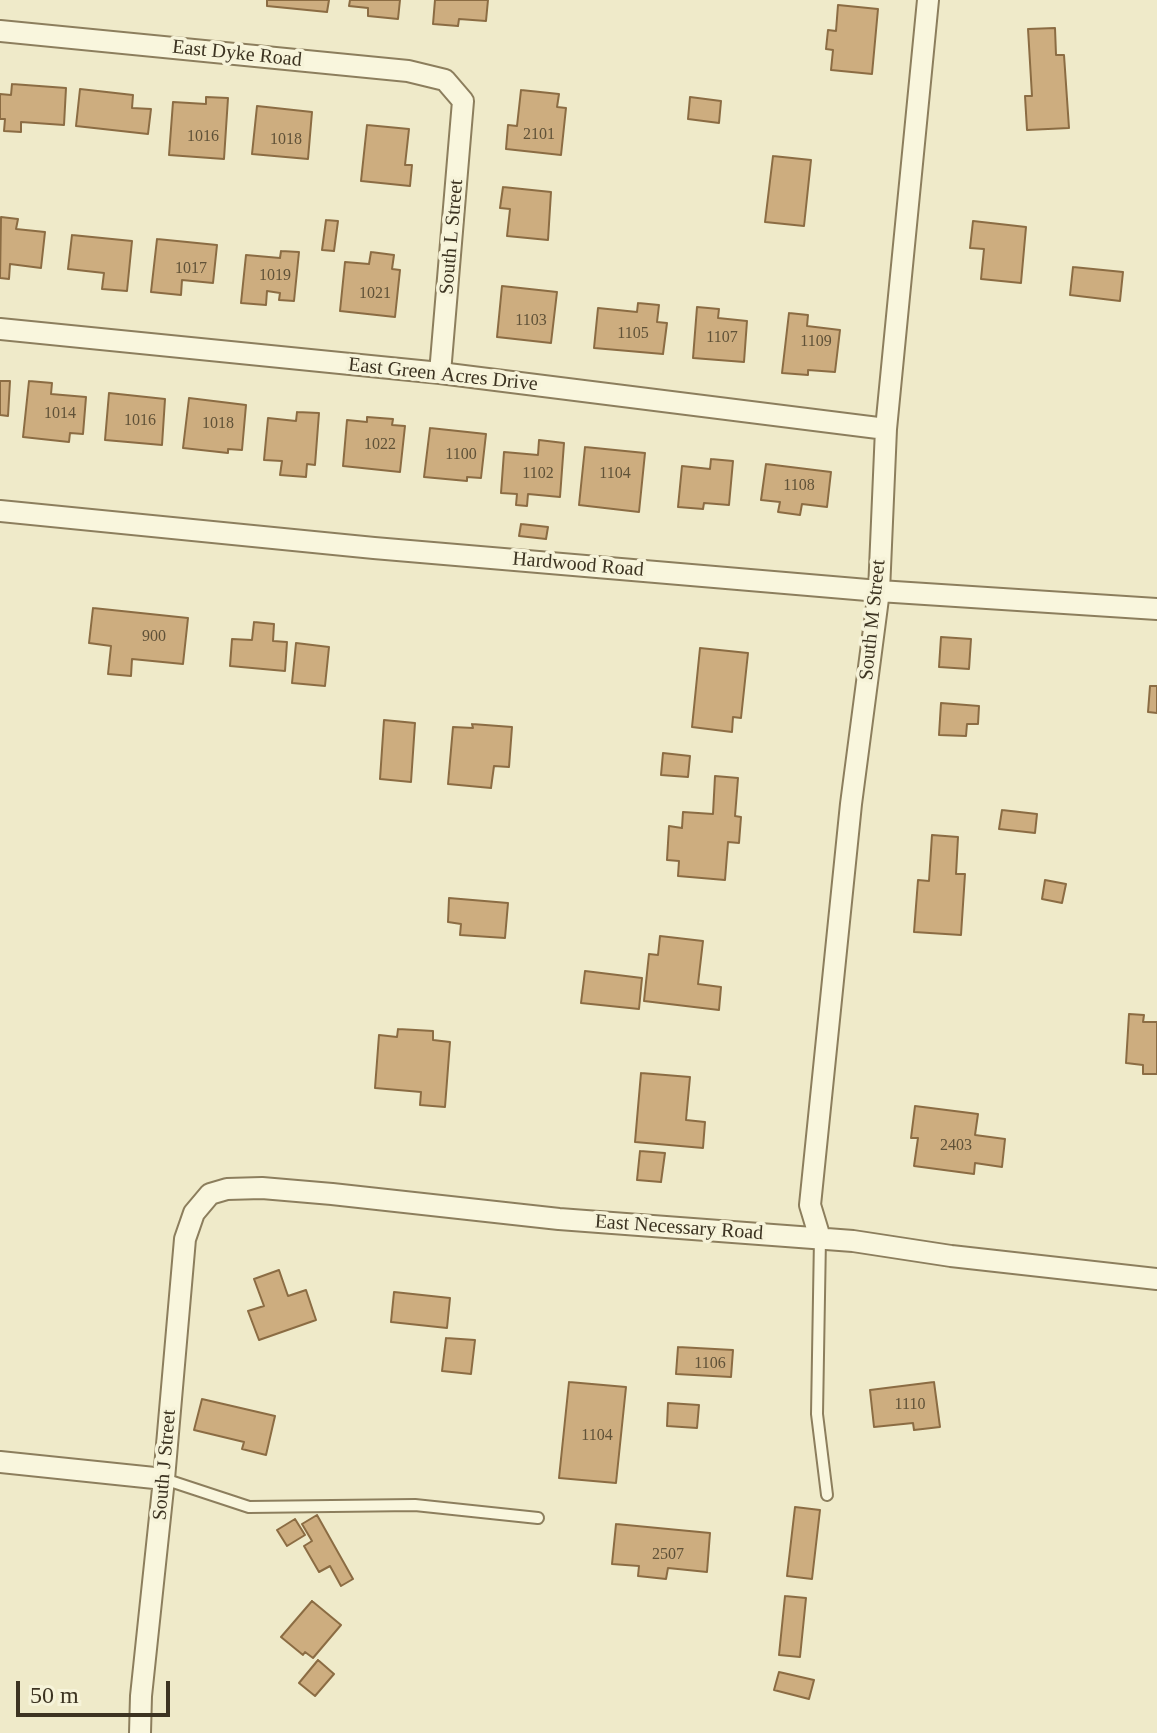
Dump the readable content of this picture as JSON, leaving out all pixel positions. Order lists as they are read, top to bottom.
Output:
{
  "streets": {
    "street": [
      "East Dyke Road",
      "South L Street",
      "East Green Acres Drive",
      "Hardwood Road",
      "South M Street",
      "East Necessary Road",
      "South J Street"
    ]
  },
  "crossings": [
    ["East Dyke Road", "South L Street"],
    ["South L Street", "East Green Acres Drive"],
    ["East Green Acres Drive", "South M Street"],
    ["Hardwood Road", "South M Street"],
    ["South M Street", "East Necessary Road"],
    ["East Necessary Road", "South J Street"]
  ],
  "house_numbers": [
    "2101",
    "1016",
    "1018",
    "1017",
    "1019",
    "1021",
    "1103",
    "1105",
    "1107",
    "1109",
    "1014",
    "1016",
    "1018",
    "1022",
    "1100",
    "1102",
    "1104",
    "1108",
    "900",
    "2403",
    "1106",
    "1110",
    "1104",
    "2507"
  ],
  "scale_bar": "50 m"
}
